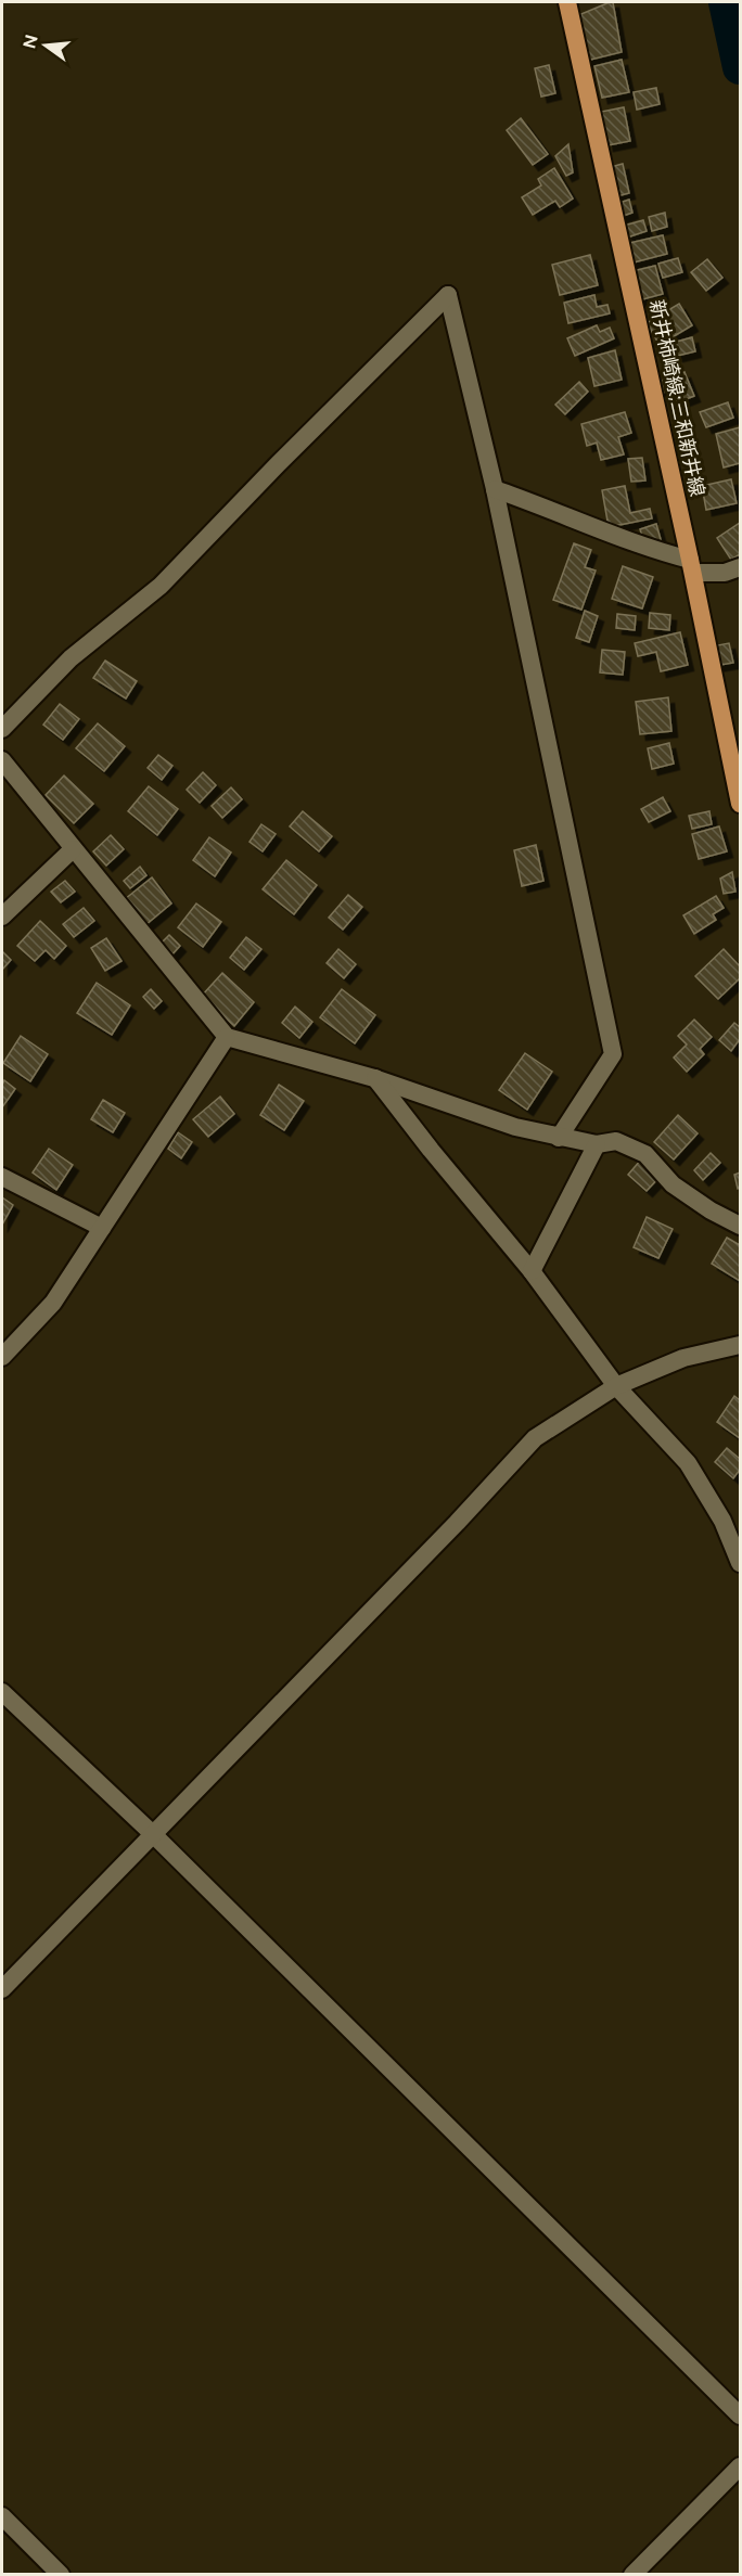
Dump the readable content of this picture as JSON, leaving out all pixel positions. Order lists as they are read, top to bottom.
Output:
{
  "streets": {
    "main road": ["新井柿崎線;三和新井線"]
  },
  "north": "left"
}
